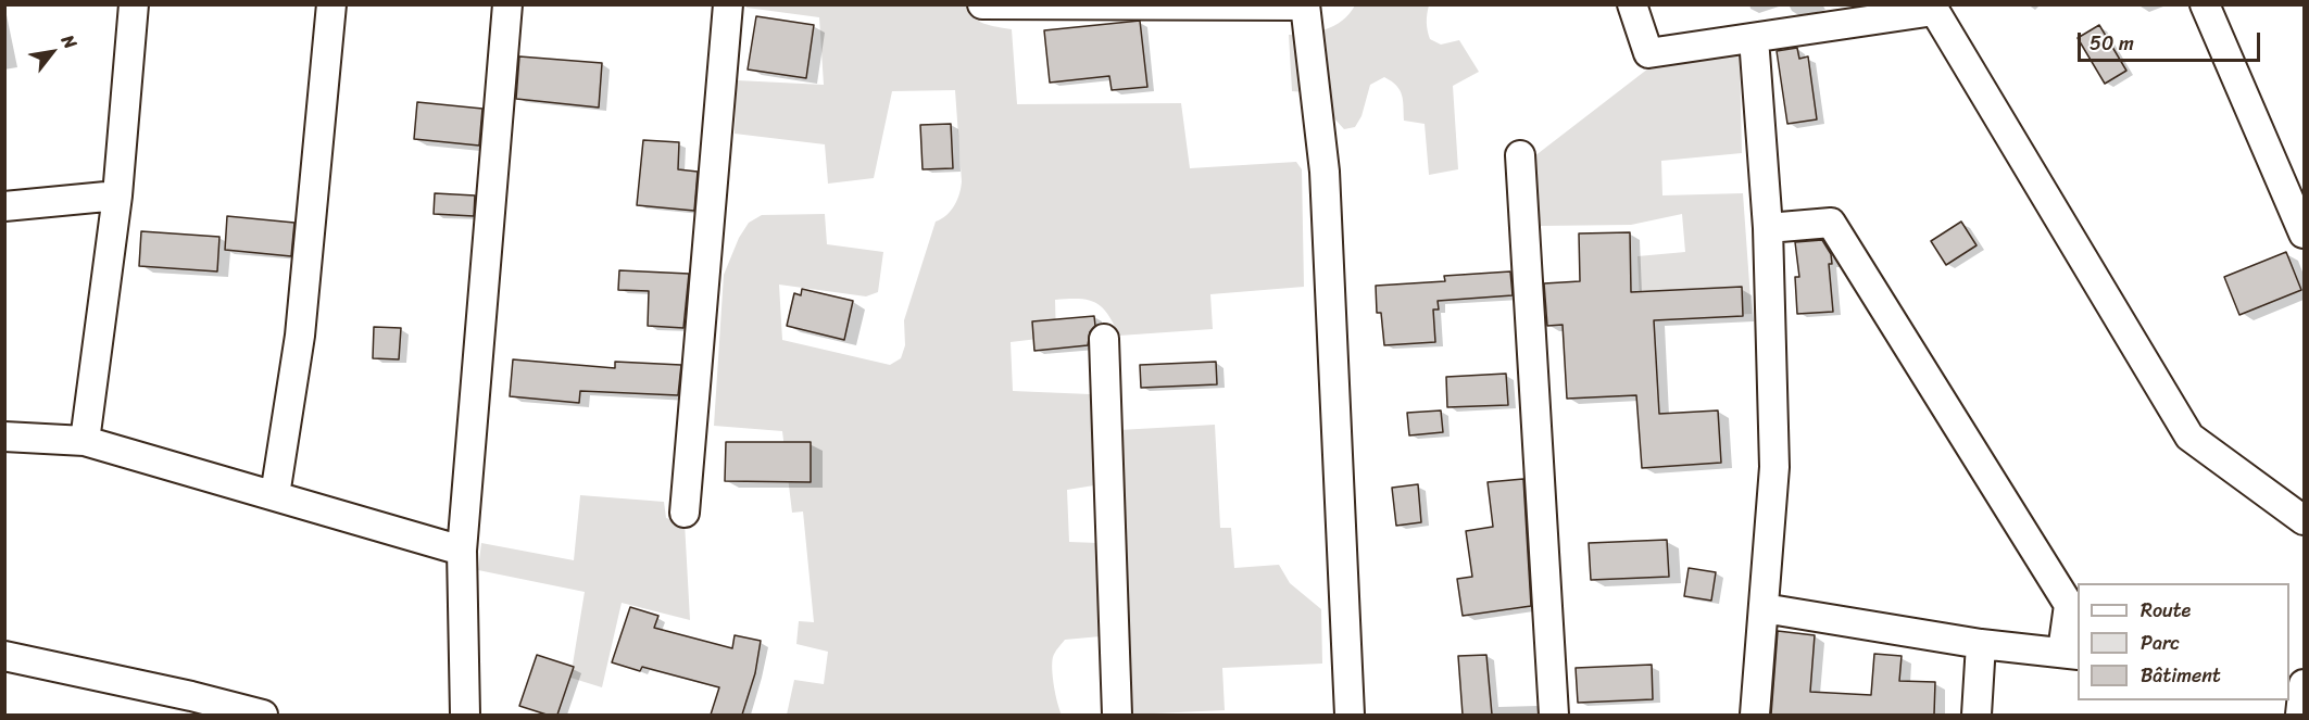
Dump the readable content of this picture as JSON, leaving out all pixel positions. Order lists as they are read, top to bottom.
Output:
{
  "legend": ["Route", "Parc", "Bâtiment"],
  "scale_bar": "50 m",
  "north": "top right"
}
